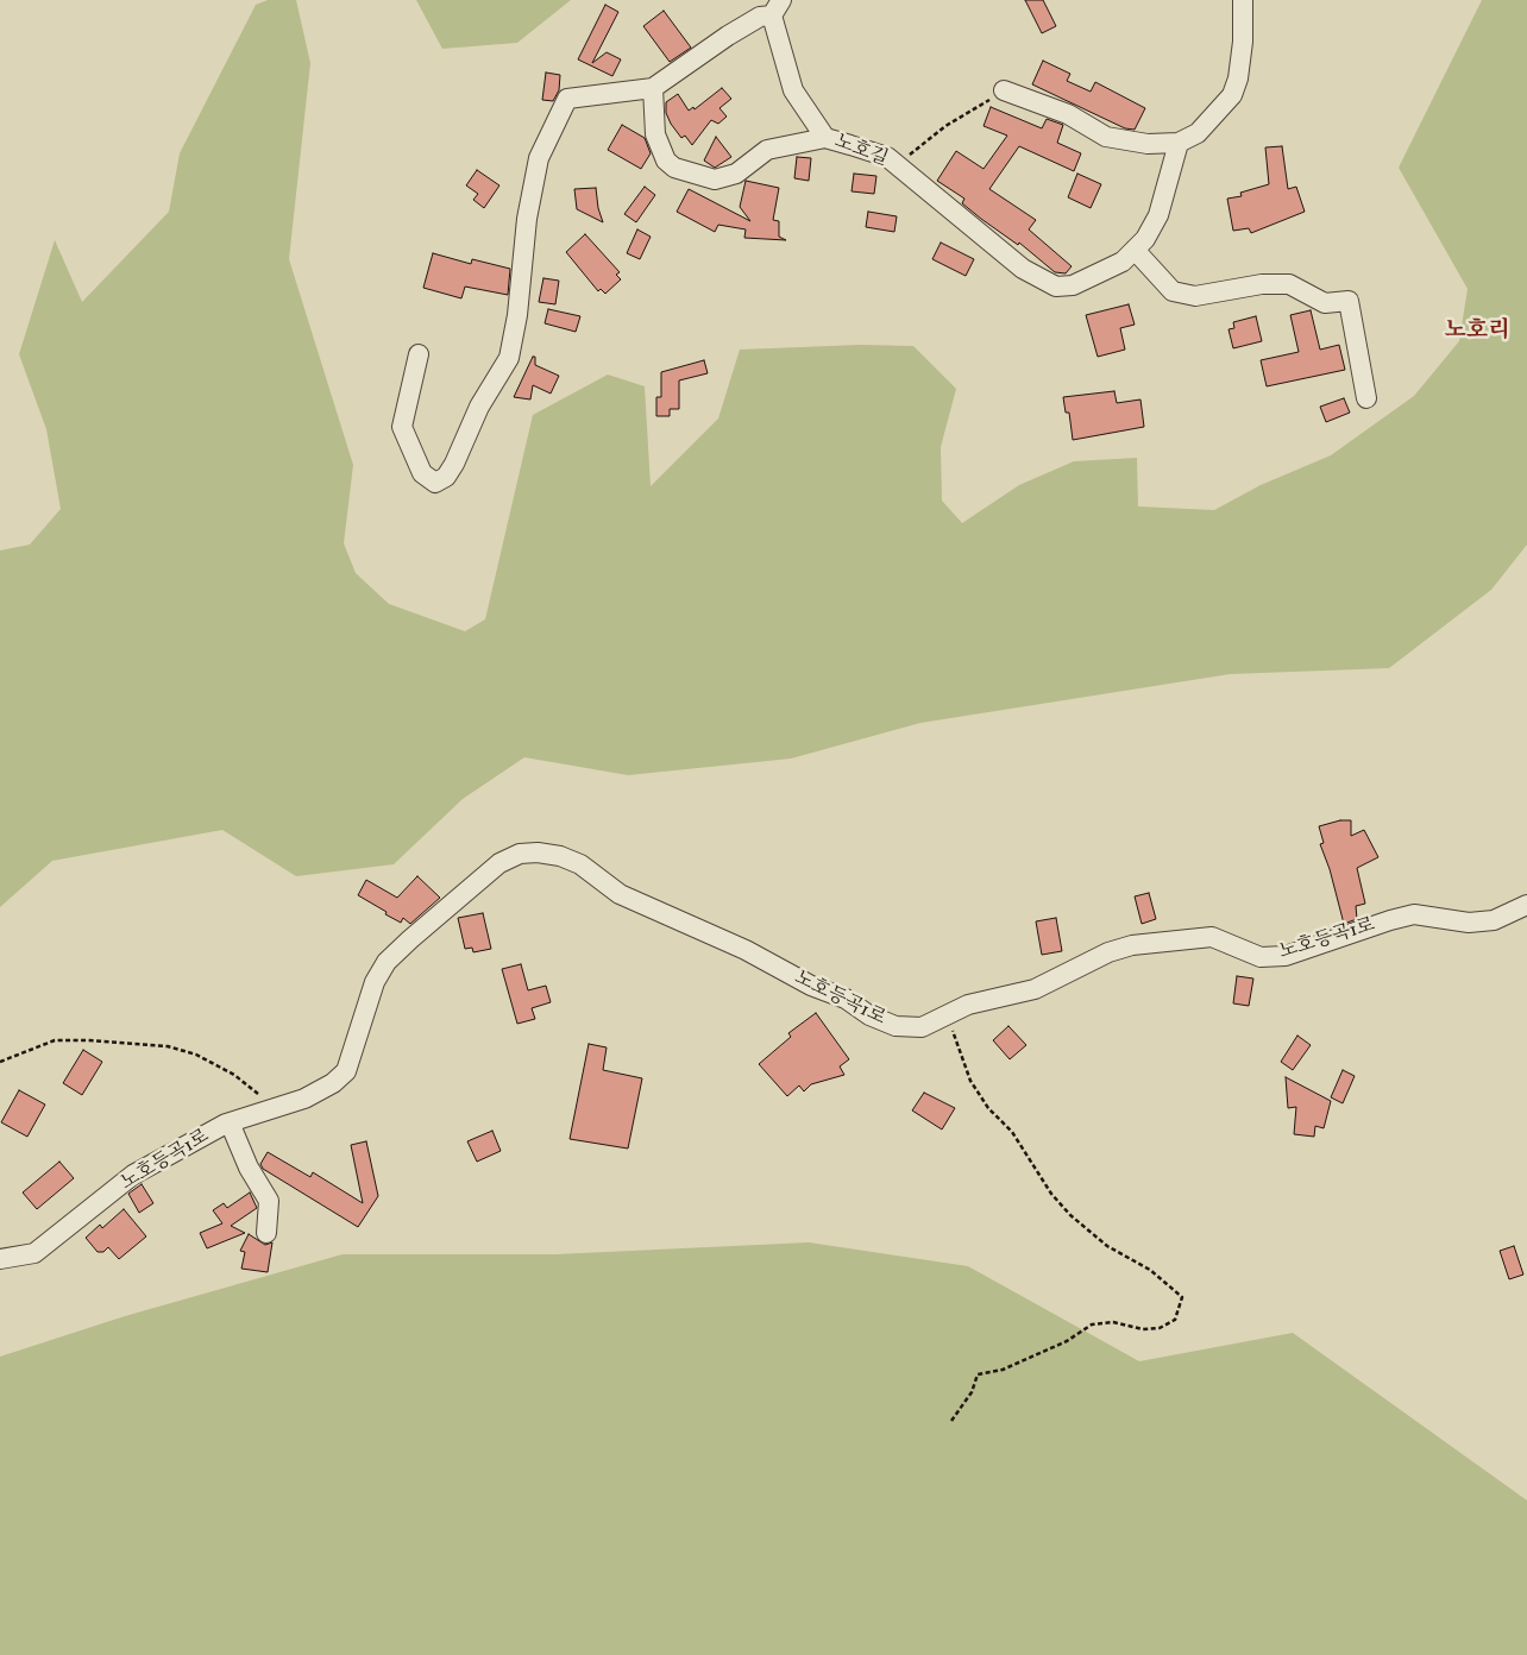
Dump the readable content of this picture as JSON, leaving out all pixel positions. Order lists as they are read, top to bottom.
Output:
{
  "streets": {
    "street": ["노호길", "노호등곡1로"]
  },
  "districts": ["노호리"]
}
